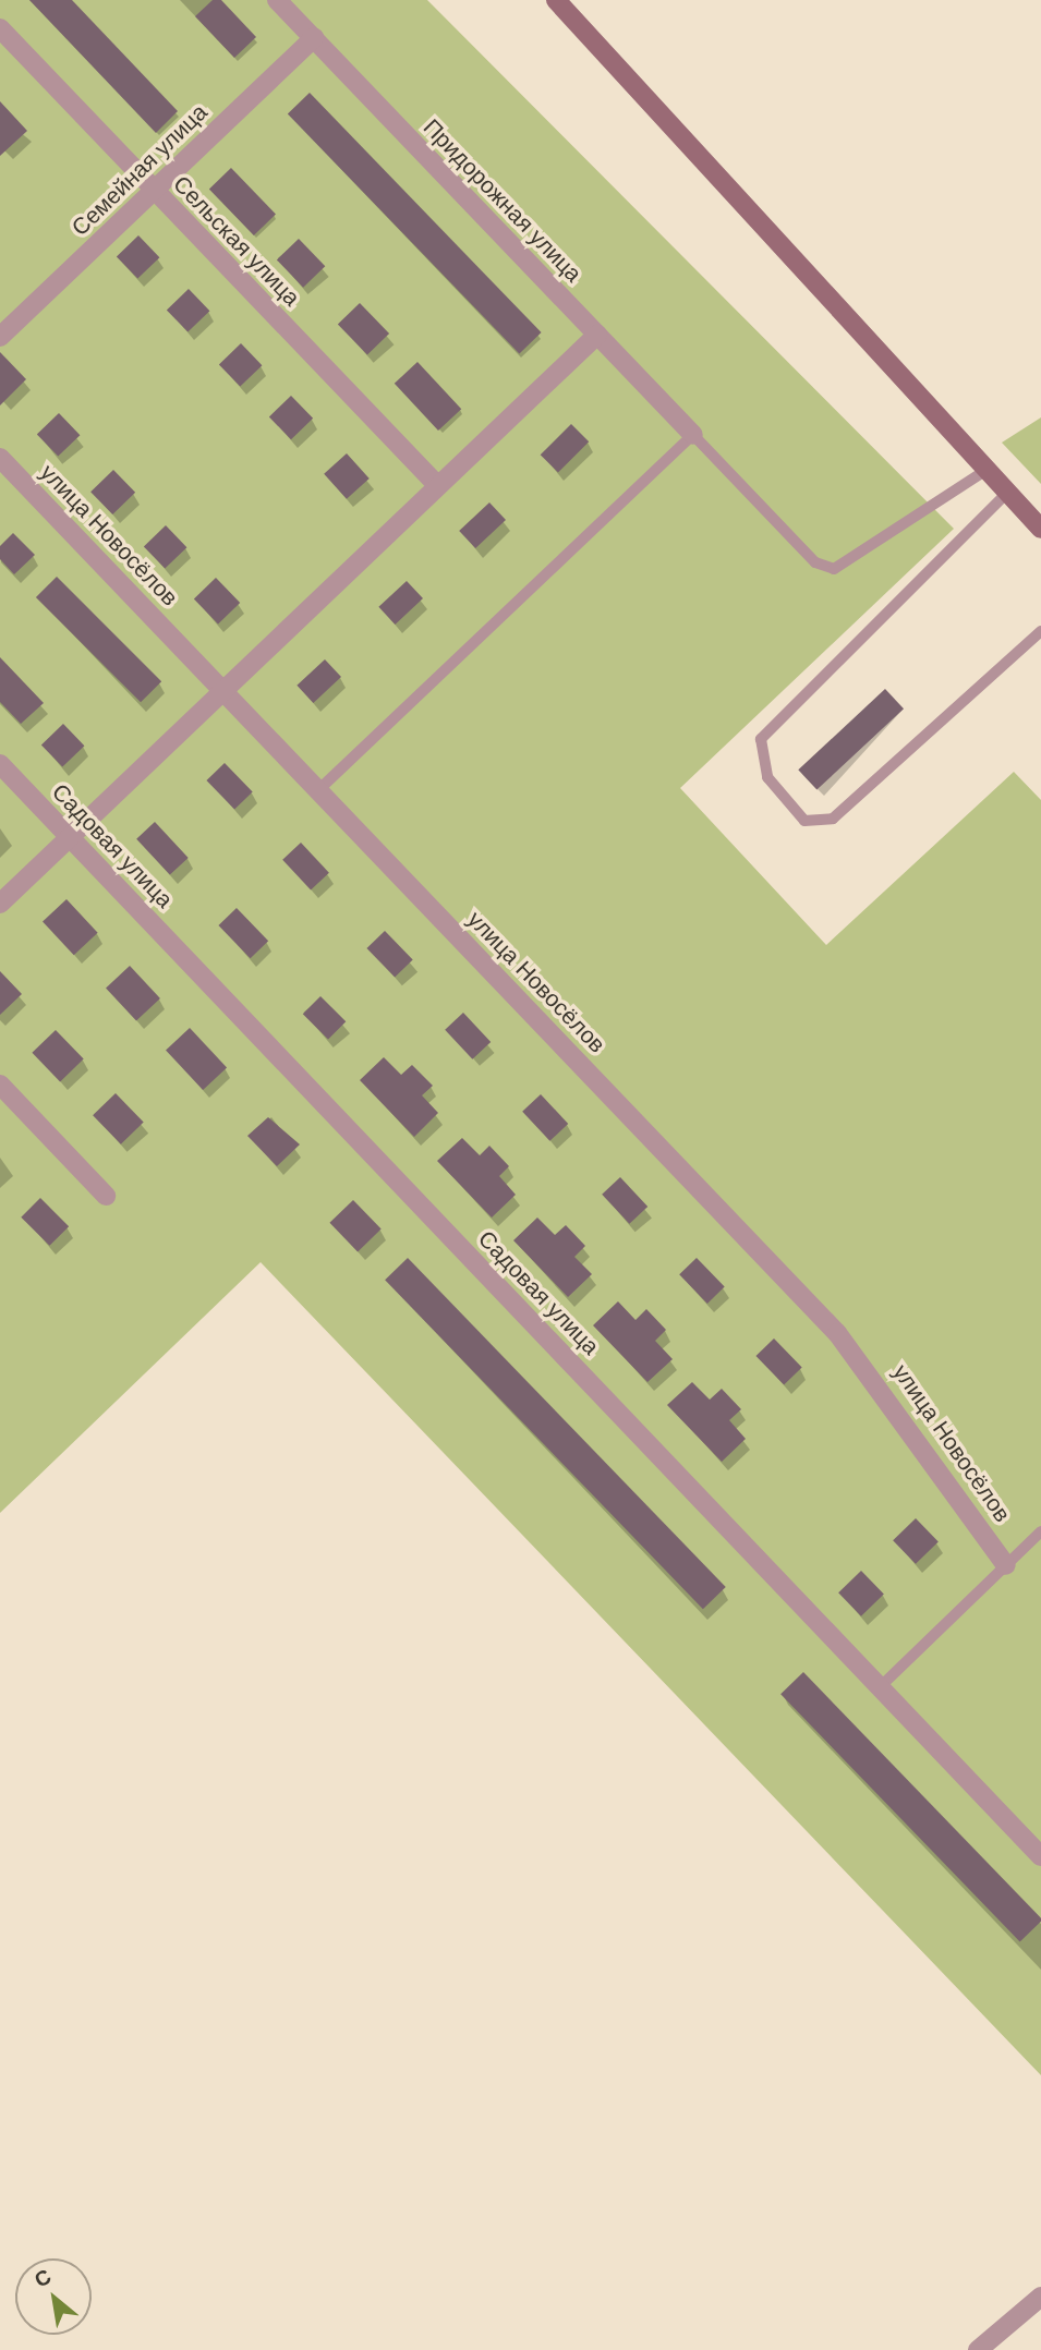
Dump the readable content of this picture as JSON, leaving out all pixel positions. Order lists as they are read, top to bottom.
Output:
{
  "streets": {
    "street": [
      "Семейная улица",
      "Придорожная улица",
      "Сельская улица",
      "улица Новосёлов",
      "Садовая улица"
    ]
  },
  "crossings": [
    ["Семейная улица", "Придорожная улица"],
    ["Семейная улица", "Сельская улица"]
  ],
  "north": "top left"
}
